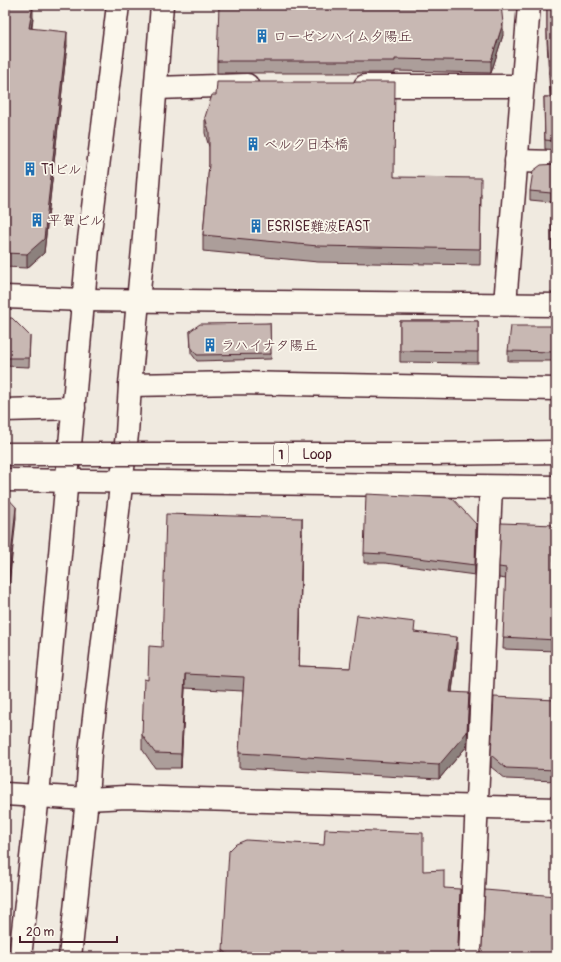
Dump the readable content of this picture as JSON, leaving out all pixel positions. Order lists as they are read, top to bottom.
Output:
{
  "streets": {
    "main road": ["1", "Loop"]
  },
  "places": {
    "building": [
      "ローゼンハイム夕陽丘",
      "ベルク日本橋",
      "T1ビル",
      "平賀ビル",
      "ESRISE難波EAST",
      "ラハイナタ陽丘"
    ]
  },
  "scale_bar": "20 m"
}
